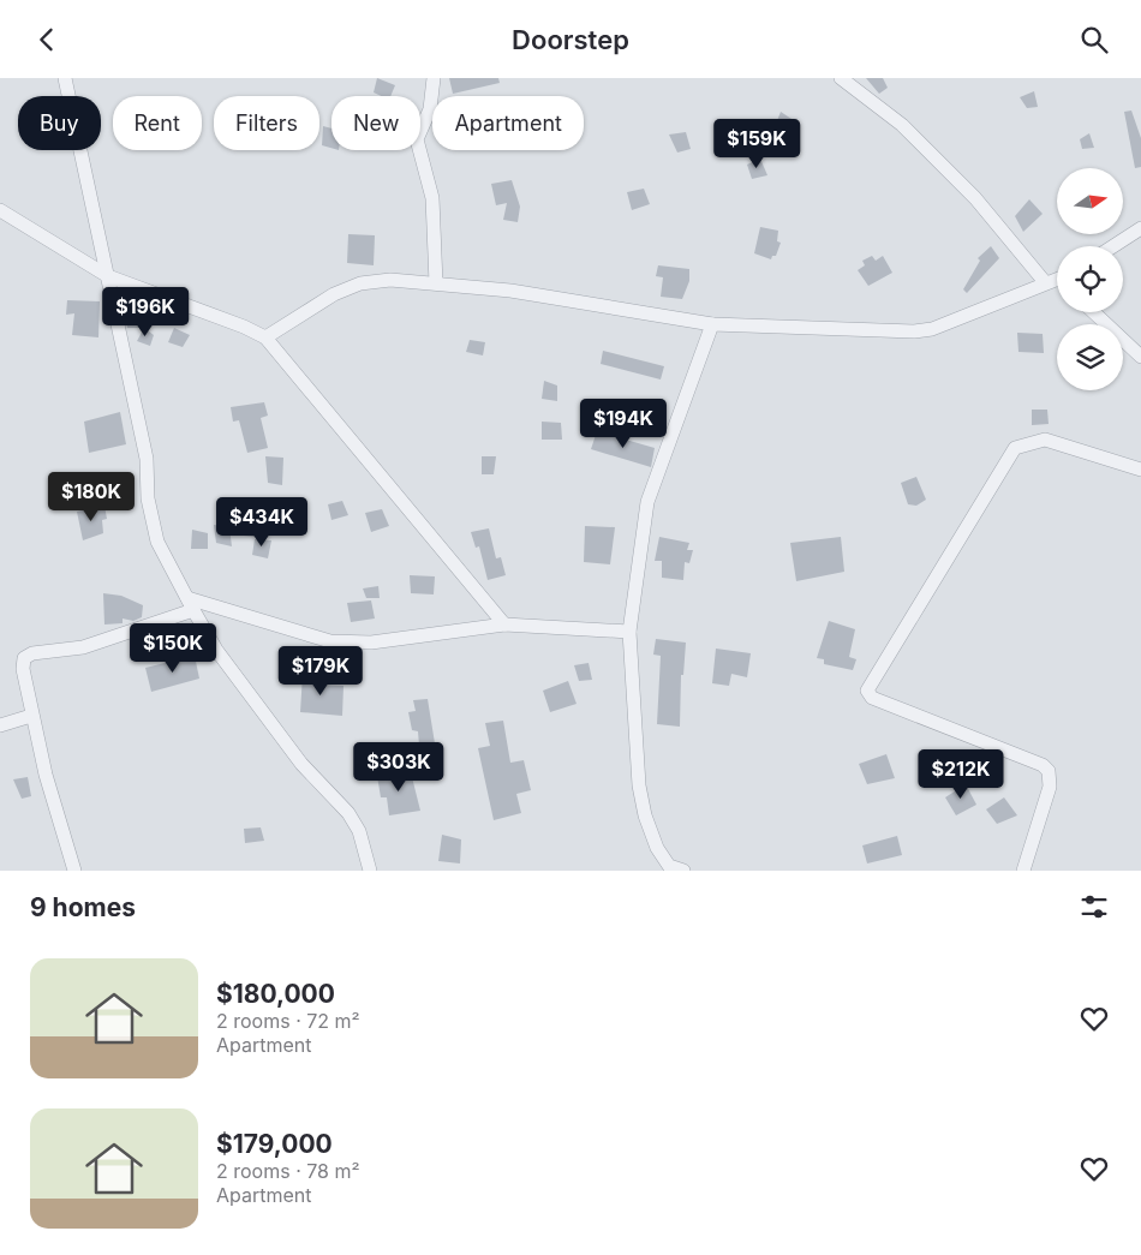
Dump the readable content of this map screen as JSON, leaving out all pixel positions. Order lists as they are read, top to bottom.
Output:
{
  "north": "right",
  "page": {
    "header": "Doorstep",
    "chip": [
      "Buy",
      "Rent",
      "Filters",
      "New",
      "Apartment"
    ],
    "price": [
      "$159K",
      "$196K",
      "$194K",
      "$180K",
      "$434K",
      "$150K",
      "$179K",
      "$303K",
      "$212K"
    ],
    "heading": "9 homes",
    "list": [
      {
        "name": "$180,000",
        "note": "2 rooms · 72 m² · Apartment"
      },
      {
        "name": "$179,000",
        "note": "2 rooms · 78 m² · Apartment"
      }
    ]
  }
}
